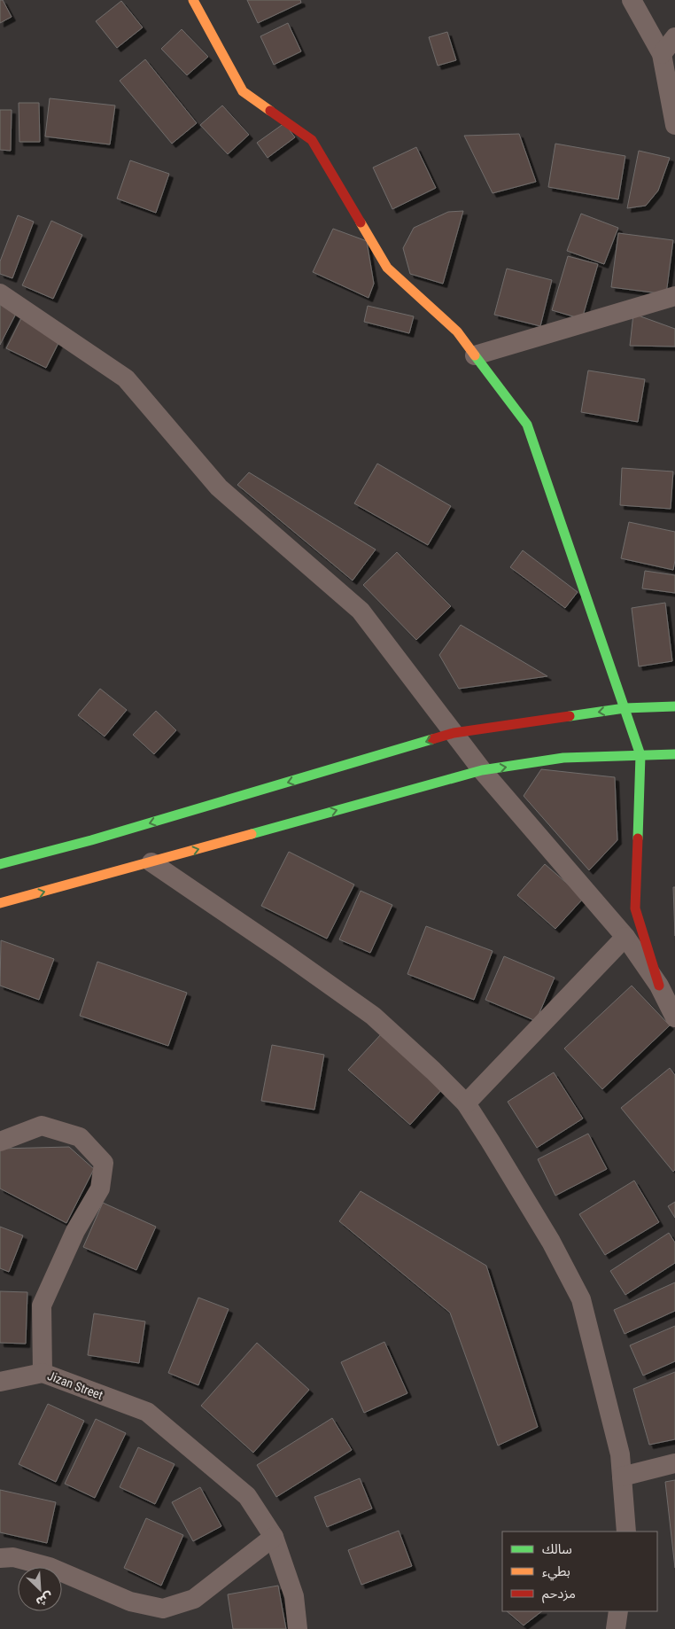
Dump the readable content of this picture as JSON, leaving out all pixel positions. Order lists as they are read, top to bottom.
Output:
{
  "streets": {
    "street": ["Jizan Street"]
  },
  "legend": ["سالك", "بطيء", "مزدحم"],
  "north": "bottom right"
}
